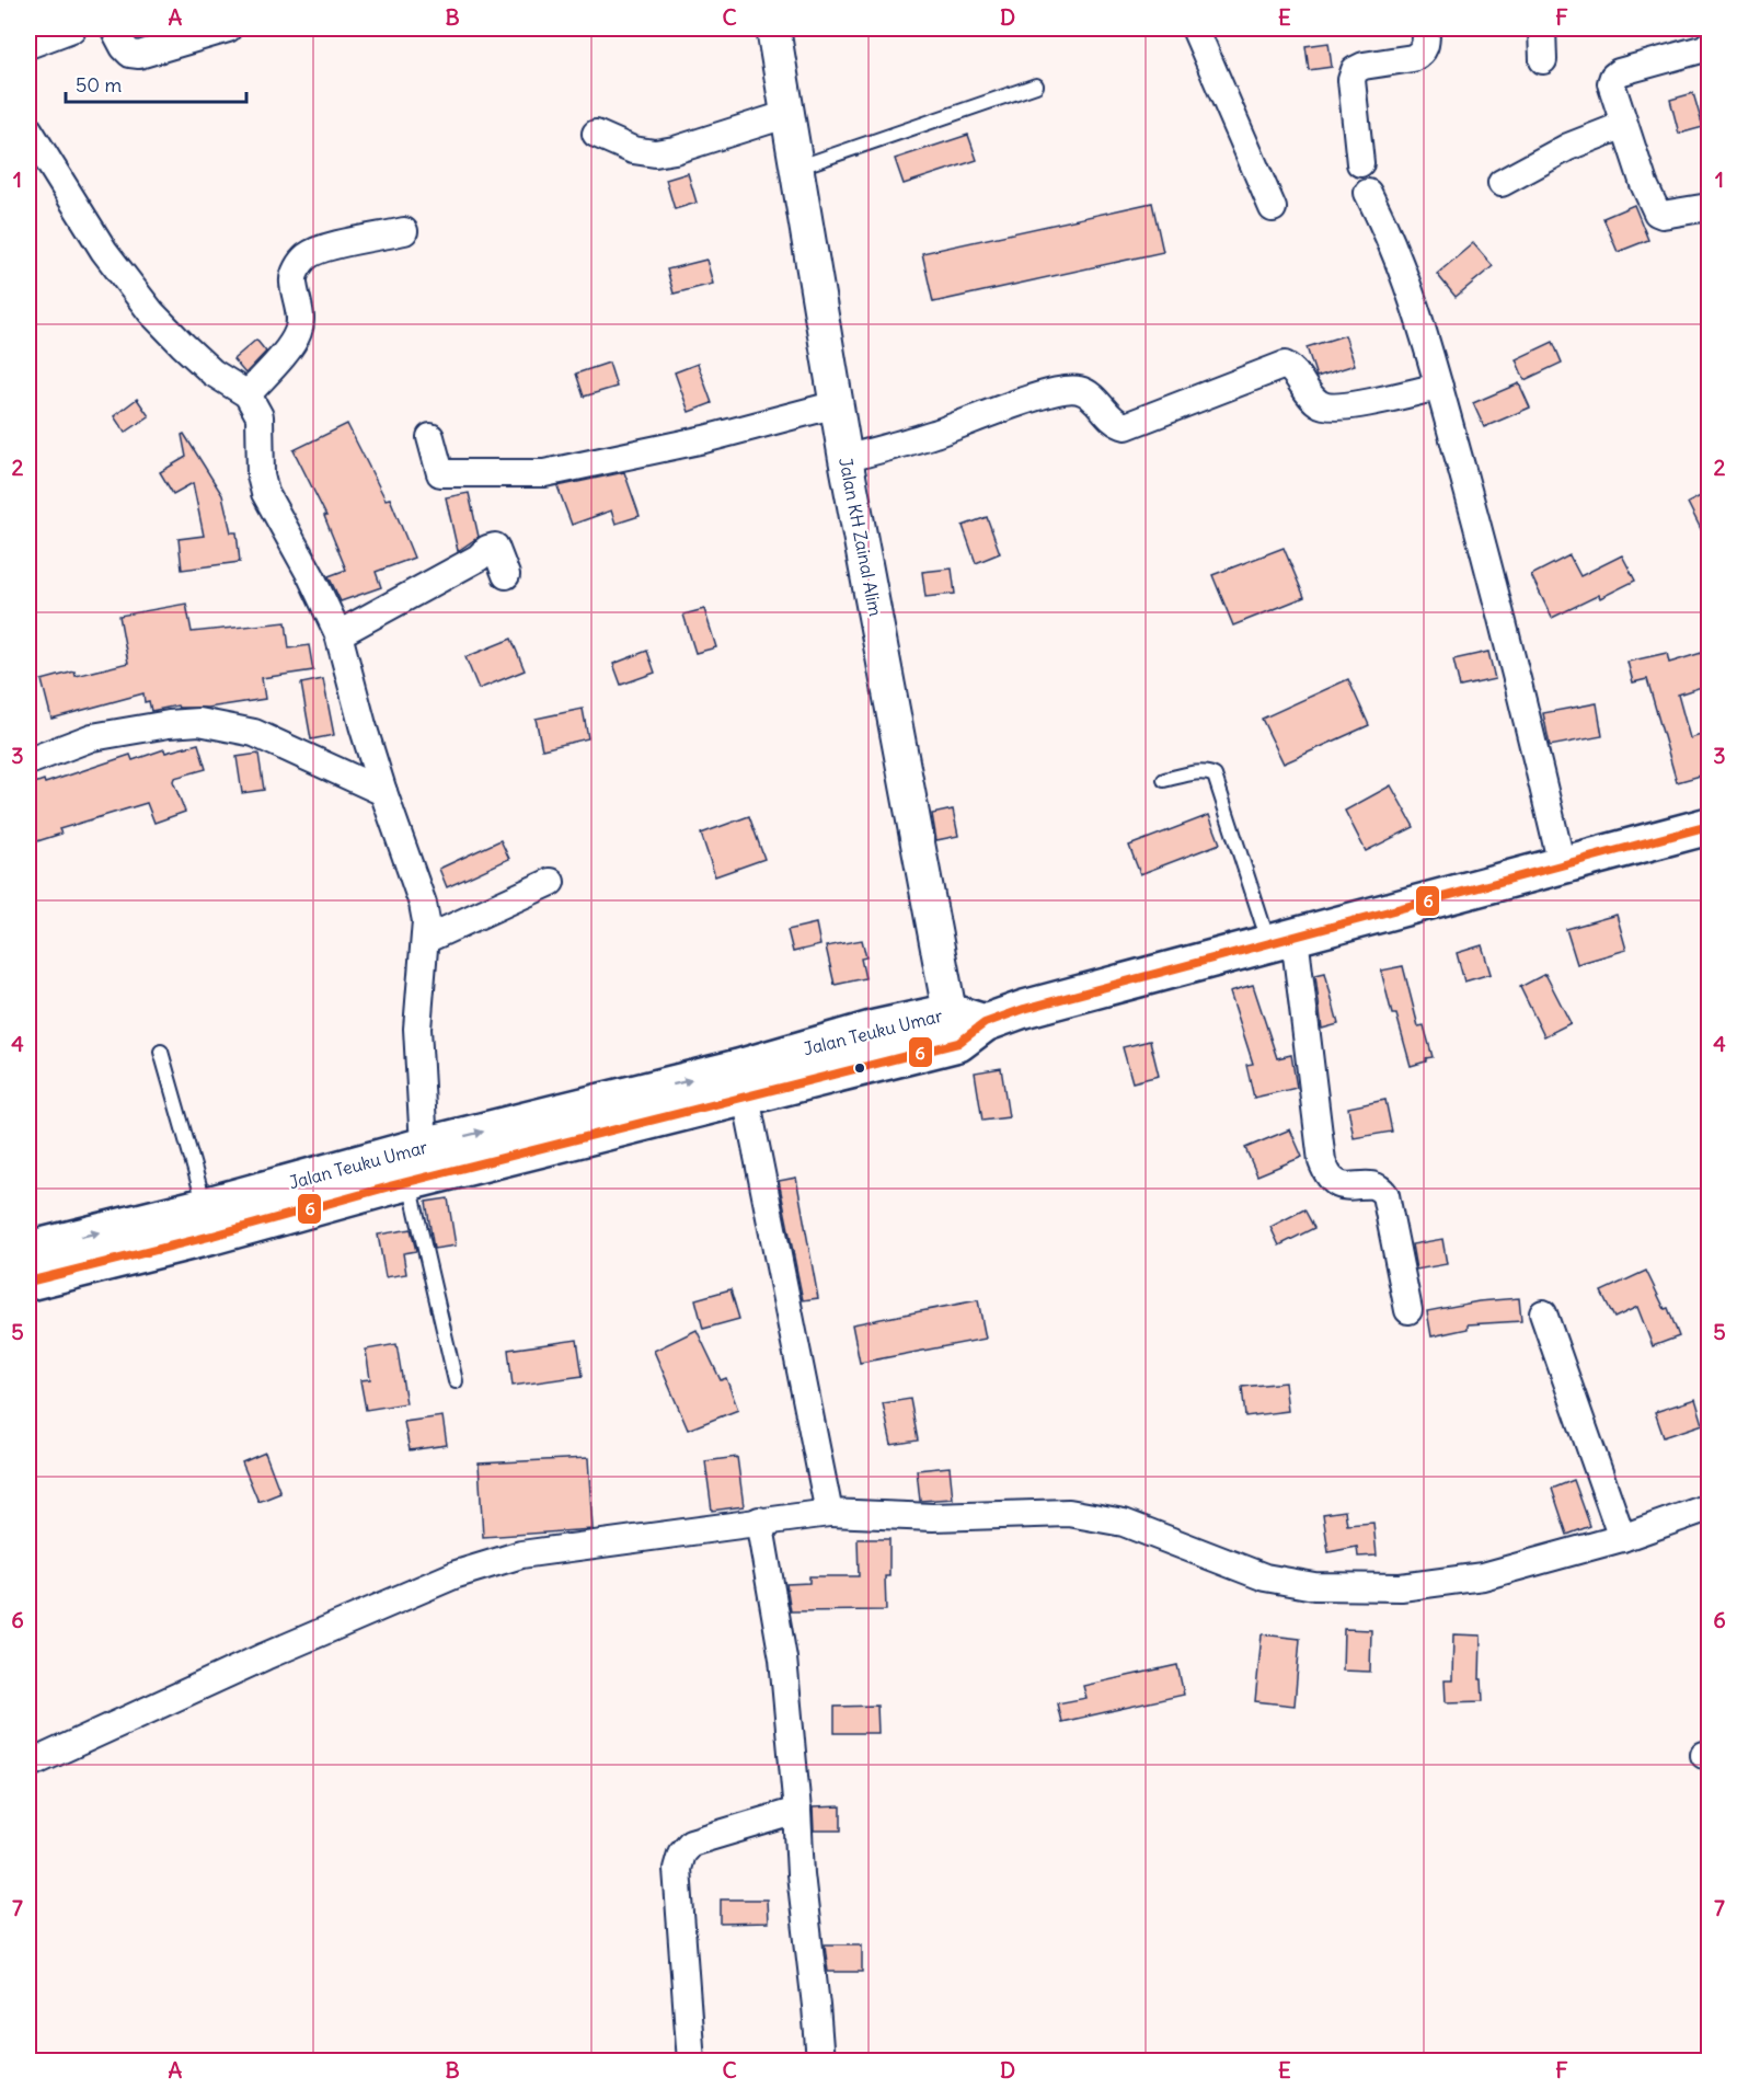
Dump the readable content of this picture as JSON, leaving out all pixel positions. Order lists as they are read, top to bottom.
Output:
{
  "streets": {
    "main road": ["Jalan Teuku Umar"],
    "street": ["Jalan KH Zainal Alim"]
  },
  "crossings": [
    ["Jalan KH Zainal Alim", "Jalan Teuku Umar"]
  ],
  "lines": ["transit line 6"],
  "scale_bar": "50 m",
  "grid": {
    "columns": [
      "A",
      "B",
      "C",
      "D",
      "E",
      "F"
    ],
    "rows": [
      "1",
      "2",
      "3",
      "4",
      "5",
      "6",
      "7"
    ]
  }
}
